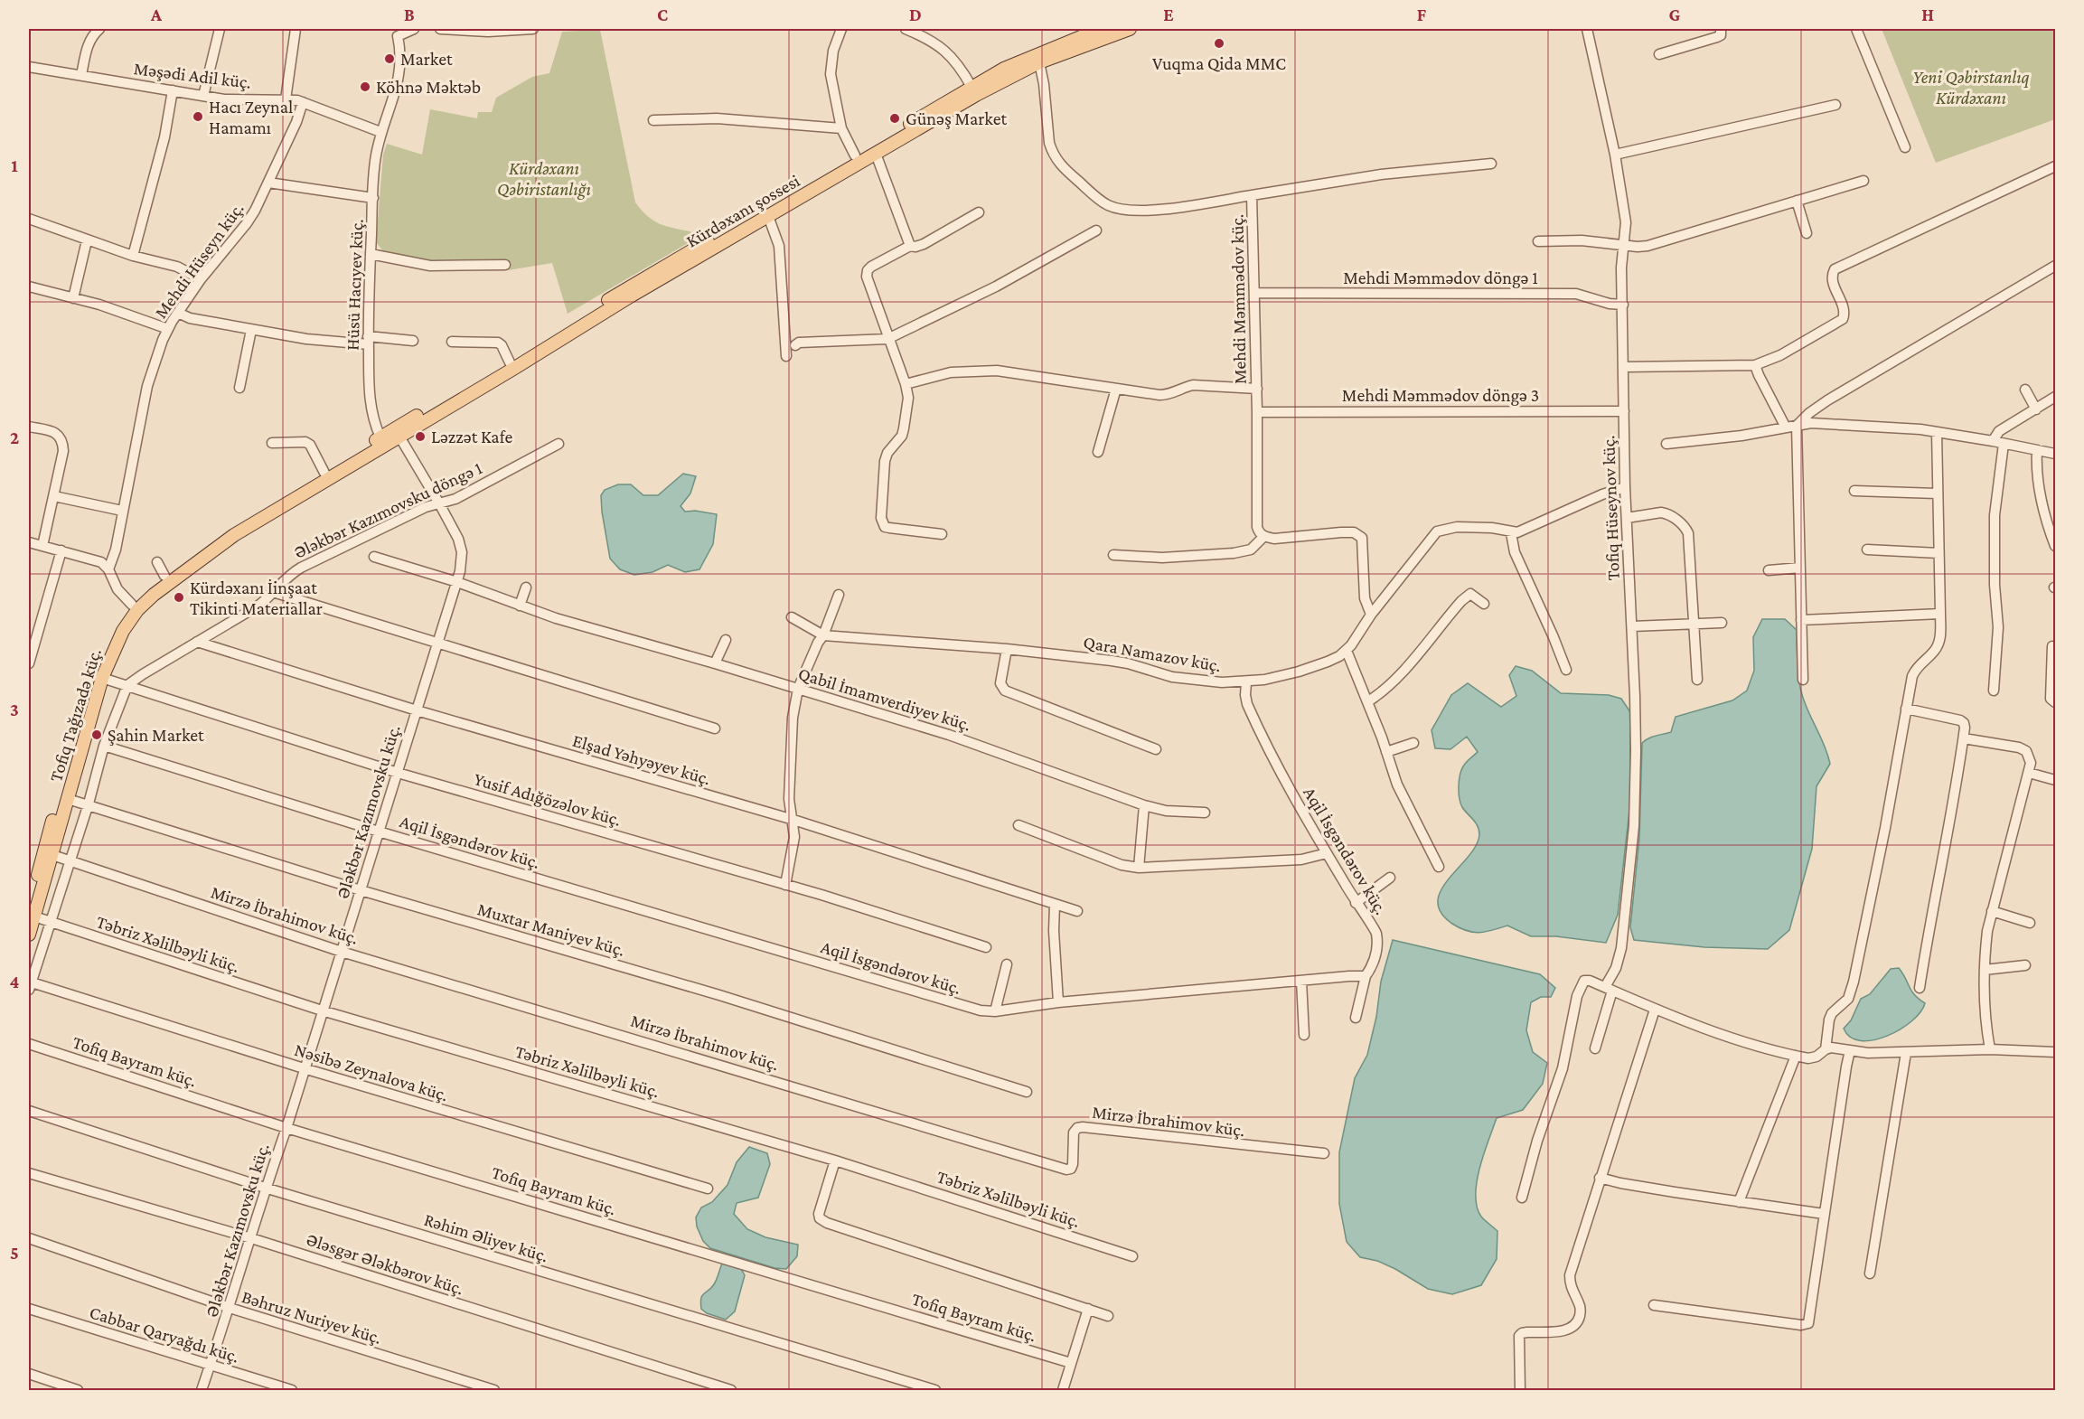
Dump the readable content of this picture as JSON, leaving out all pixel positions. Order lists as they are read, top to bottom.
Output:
{
  "streets": {
    "main road": ["Kürdəxanı şossesi", "Tofiq Tağızadə küç."],
    "street": [
      "Məşədi Adil küç.",
      "Mehdi Hüseyn küç.",
      "Mehdi Məmmədov döngə 1",
      "Hüsü Hacıyev küç.",
      "Mehdi Məmmədov küç.",
      "Mehdi Məmmədov döngə 3",
      "Tofiq Hüseynov küç.",
      "Ələkbər Kazımovsku döngə 1",
      "Qara Namazov küç.",
      "Qabil İmamverdiyev küç.",
      "Elşad Yəhyəyev küç.",
      "Yusif Adığözəlov küç.",
      "Ələkbər Kazımovsku küç.",
      "Aqil İsgəndərov küç.",
      "Mirzə İbrahimov küç.",
      "Muxtar Maniyev küç.",
      "Təbriz Xəlilbəyli küç.",
      "Tofiq Bayram küç.",
      "Nəsibə Zeynalova küç.",
      "Rəhim Əliyev küç.",
      "Ələsgər Ələkbərov küç.",
      "Bəhruz Nuriyev küç.",
      "Cabbar Qaryağdı küç."
    ]
  },
  "crossings": [
    ["Məşədi Adil küç.", "Mehdi Hüseyn küç."],
    ["Məşədi Adil küç.", "Hüsü Hacıyev küç."],
    ["Kürdəxanı şossesi", "Hüsü Hacıyev küç."],
    ["Kürdəxanı şossesi", "Mehdi Məmmədov küç."],
    ["Kürdəxanı şossesi", "Tofiq Tağızadə küç."],
    ["Kürdəxanı şossesi", "Ələkbər Kazımovsku küç."],
    ["Mehdi Məmmədov döngə 1", "Mehdi Məmmədov küç."],
    ["Mehdi Məmmədov döngə 1", "Tofiq Hüseynov küç."],
    ["Hüsü Hacıyev küç.", "Tofiq Tağızadə küç."],
    ["Mehdi Məmmədov küç.", "Mehdi Məmmədov döngə 3"],
    ["Mehdi Məmmədov döngə 3", "Tofiq Hüseynov küç."],
    ["Ələkbər Kazımovsku döngə 1", "Elşad Yəhyəyev küç."],
    ["Ələkbər Kazımovsku döngə 1", "Yusif Adığözəlov küç."],
    ["Ələkbər Kazımovsku döngə 1", "Ələkbər Kazımovsku küç."],
    ["Qara Namazov küç.", "Aqil İsgəndərov küç."],
    ["Qabil İmamverdiyev küç.", "Ələkbər Kazımovsku küç."],
    ["Tofiq Tağızadə küç.", "Yusif Adığözəlov küç."],
    ["Tofiq Tağızadə küç.", "Mirzə İbrahimov küç."],
    ["Tofiq Tağızadə küç.", "Muxtar Maniyev küç."],
    ["Tofiq Tağızadə küç.", "Təbriz Xəlilbəyli küç."],
    ["Elşad Yəhyəyev küç.", "Ələkbər Kazımovsku küç."],
    ["Yusif Adığözəlov küç.", "Ələkbər Kazımovsku küç."],
    ["Ələkbər Kazımovsku küç.", "Aqil İsgəndərov küç."],
    ["Ələkbər Kazımovsku küç.", "Mirzə İbrahimov küç."],
    ["Ələkbər Kazımovsku küç.", "Muxtar Maniyev küç."],
    ["Ələkbər Kazımovsku küç.", "Təbriz Xəlilbəyli küç."],
    ["Ələkbər Kazımovsku küç.", "Tofiq Bayram küç."],
    ["Ələkbər Kazımovsku küç.", "Nəsibə Zeynalova küç."],
    ["Ələkbər Kazımovsku küç.", "Rəhim Əliyev küç."],
    ["Ələkbər Kazımovsku küç.", "Ələsgər Ələkbərov küç."],
    ["Ələkbər Kazımovsku küç.", "Bəhruz Nuriyev küç."],
    ["Ələkbər Kazımovsku küç.", "Cabbar Qaryağdı küç."]
  ],
  "parks": ["Yeni Qəbirstanlıq Kürdəxanı", "Kürdəxanı Qəbiristanlığı"],
  "places": [
    "Vuqma Qida MMC",
    "Market",
    "Köhnə Məktəb",
    "Hacı Zeynal Hamamı",
    "Günəş Market",
    "Ləzzət Kafe",
    "Kürdəxanı İinşaat Tikinti Materiallar",
    "Şahin Market"
  ],
  "grid": {
    "columns": [
      "A",
      "B",
      "C",
      "D",
      "E",
      "F",
      "G",
      "H"
    ],
    "rows": [
      "1",
      "2",
      "3",
      "4",
      "5"
    ]
  }
}
